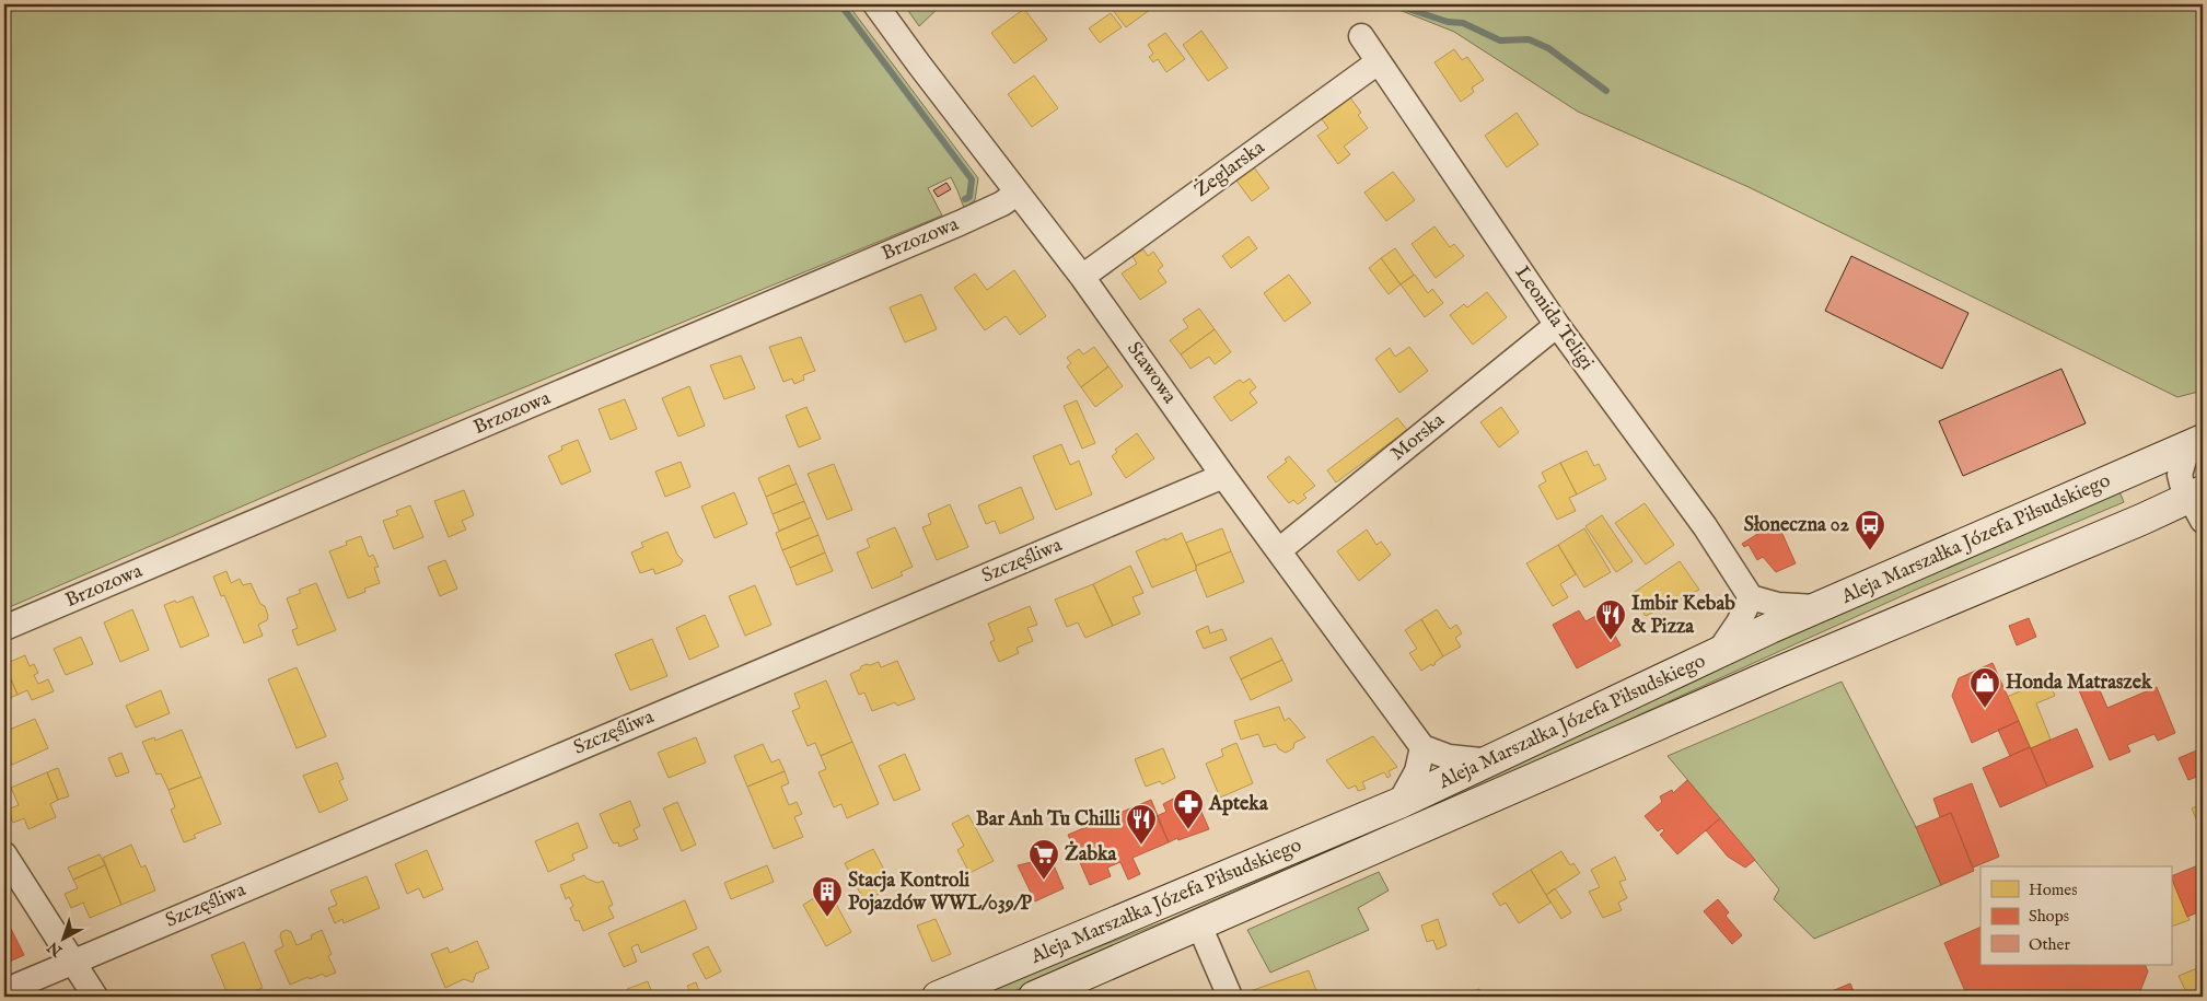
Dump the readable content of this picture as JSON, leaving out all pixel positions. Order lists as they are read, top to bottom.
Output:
{
  "streets": {
    "main road": ["Aleja Marszałka Józefa Piłsudskiego"],
    "street": [
      "Żeglarska",
      "Brzozowa",
      "Leonida Teligi",
      "Stawowa",
      "Morska",
      "Szczęśliwa"
    ]
  },
  "crossings": [
    ["Żeglarska", "Leonida Teligi"],
    ["Żeglarska", "Stawowa"],
    ["Brzozowa", "Stawowa"],
    ["Leonida Teligi", "Morska"],
    ["Stawowa", "Morska"],
    ["Stawowa", "Szczęśliwa"]
  ],
  "places": {
    "bus stop": ["Słoneczna 02"],
    "restaurant": ["Imbir Kebab & Pizza", "Bar Anh Tu Chilli"],
    "shop": ["Honda Matraszek"],
    "pharmacy": ["Apteka"],
    "supermarket": ["Żabka"],
    "building": ["Stacja Kontroli Pojazdów WWL/039/P"]
  },
  "legend": ["Homes", "Shops", "Other"],
  "north": "bottom left"
}
